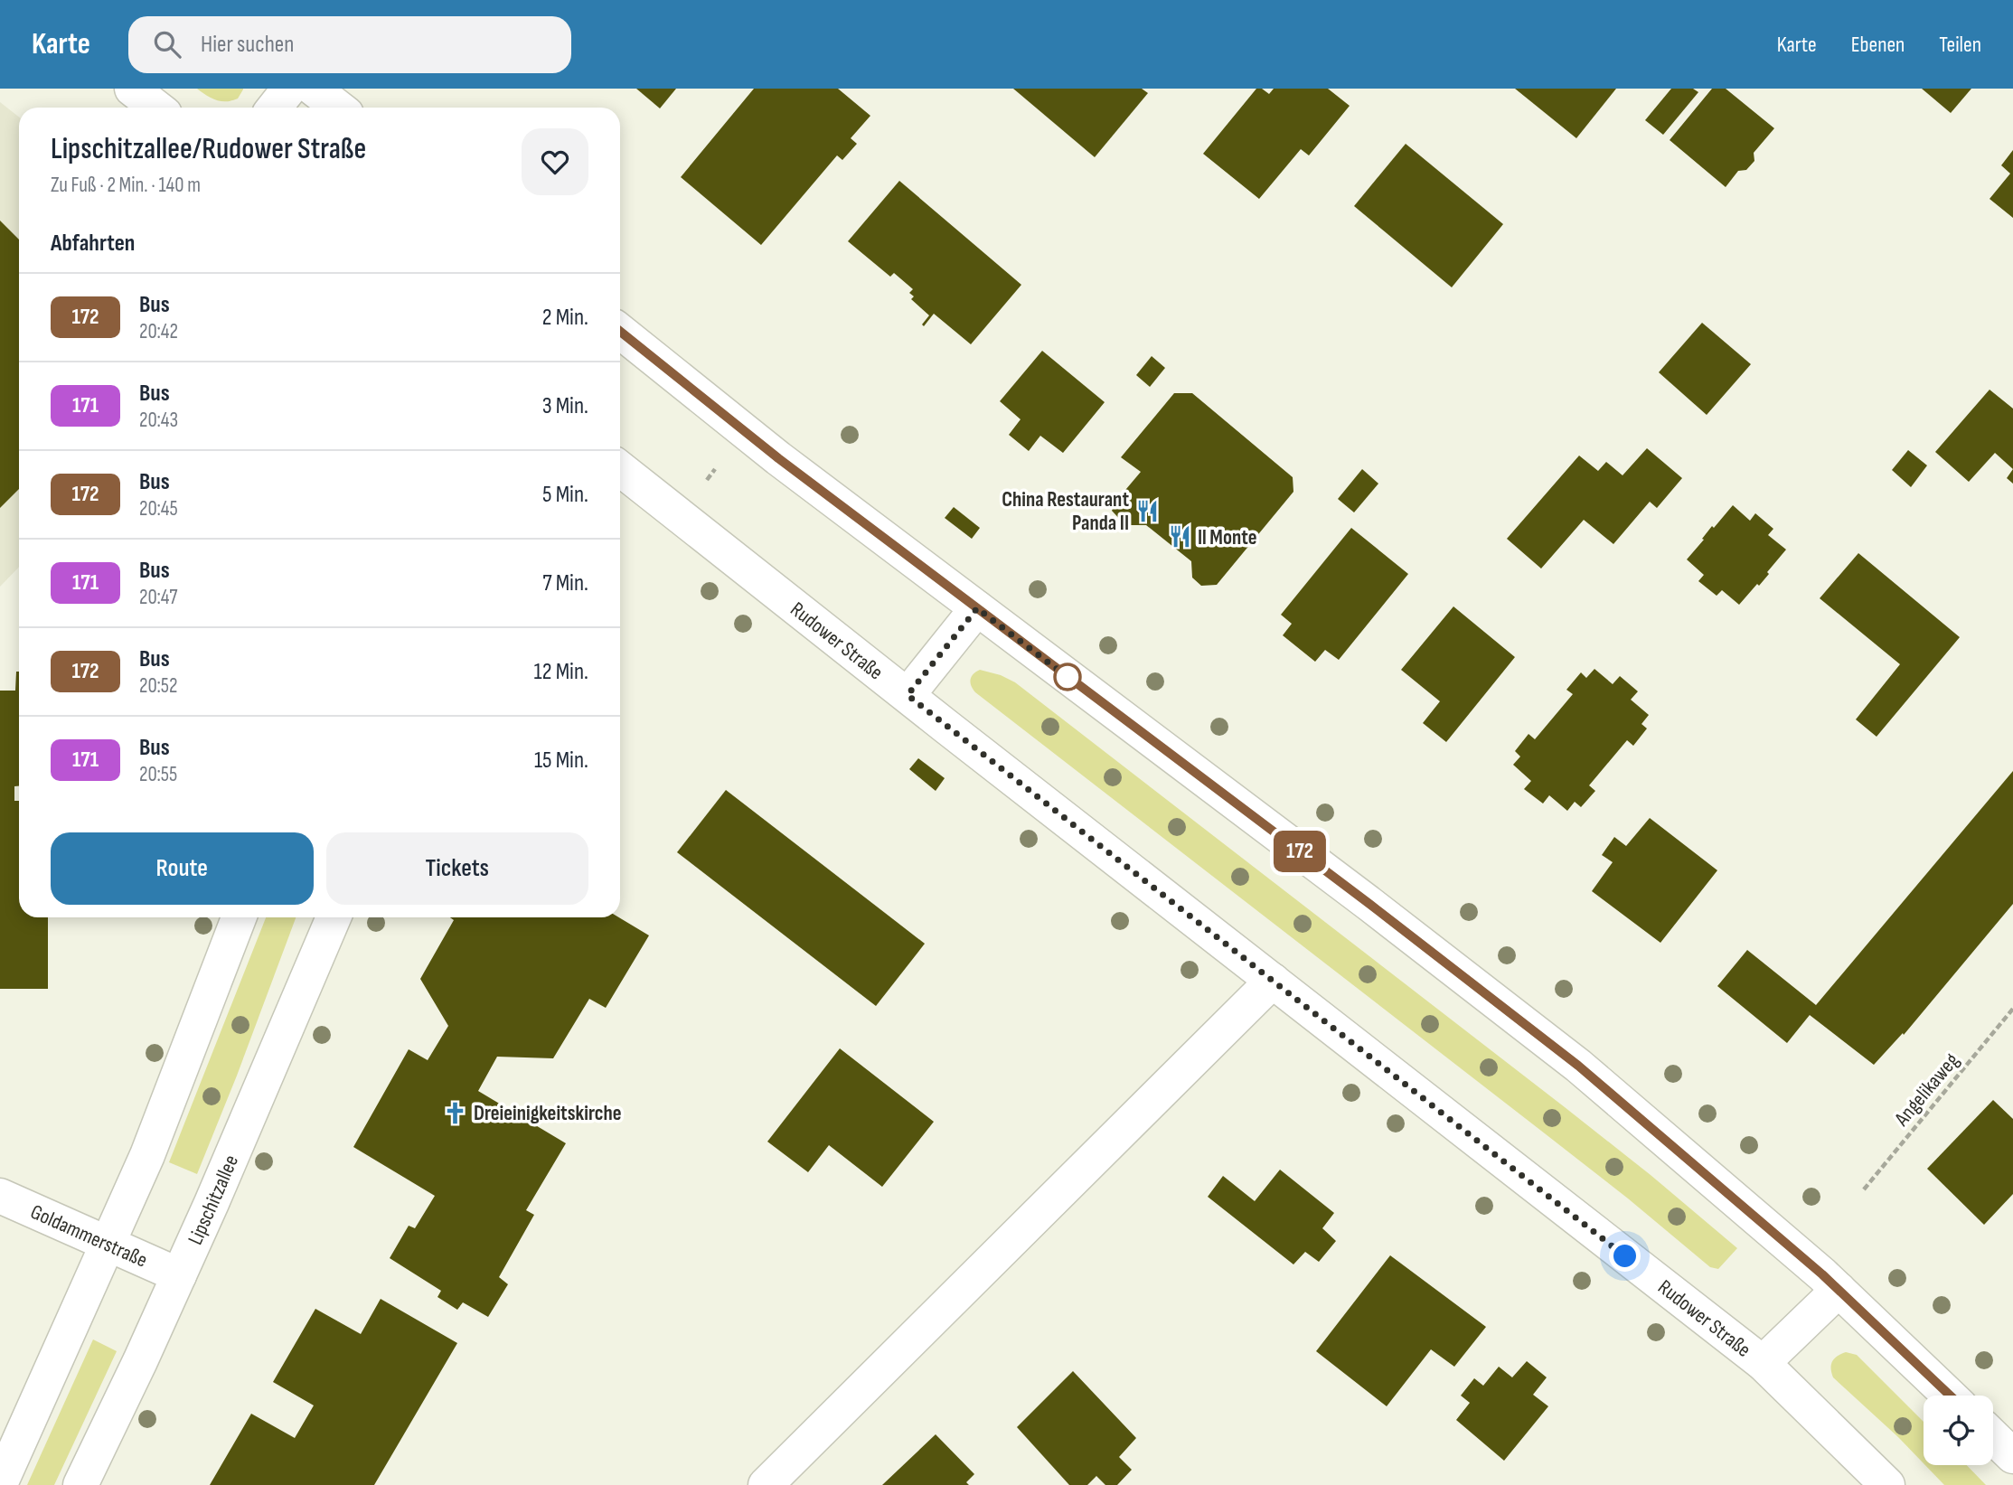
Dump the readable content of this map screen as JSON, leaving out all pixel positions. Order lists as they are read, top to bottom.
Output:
{
  "streets": {
    "main road": ["Rudower Straße", "Lipschitzallee", "Goldammerstraße"],
    "path": ["Angelikaweg"]
  },
  "crossings": [
    ["Lipschitzallee", "Goldammerstraße"]
  ],
  "places": {
    "restaurant": ["China Restaurant Panda II", "Il Monte"],
    "church": ["Dreieinigkeitskirche"]
  },
  "lines": ["bus line 172"],
  "page": {
    "header": "Karte",
    "search": "Hier suchen",
    "nav": ["Karte", "Ebenen", "Teilen"],
    "on_map": "172",
    "heading": [
      ["Lipschitzallee/Rudower Straße", "Zu Fuß · 2 Min. · 140 m"],
      "Abfahrten"
    ],
    "list": [
      {
        "mark": "172",
        "name": "Bus",
        "note": "20:42",
        "value": "2 Min."
      },
      {
        "mark": "171",
        "name": "Bus",
        "note": "20:43",
        "value": "3 Min."
      },
      {
        "mark": "172",
        "name": "Bus",
        "note": "20:45",
        "value": "5 Min."
      },
      {
        "mark": "171",
        "name": "Bus",
        "note": "20:47",
        "value": "7 Min."
      },
      {
        "mark": "172",
        "name": "Bus",
        "note": "20:52",
        "value": "12 Min."
      },
      {
        "mark": "171",
        "name": "Bus",
        "note": "20:55",
        "value": "15 Min."
      }
    ],
    "buttons": ["Route", "Tickets"]
  }
}
